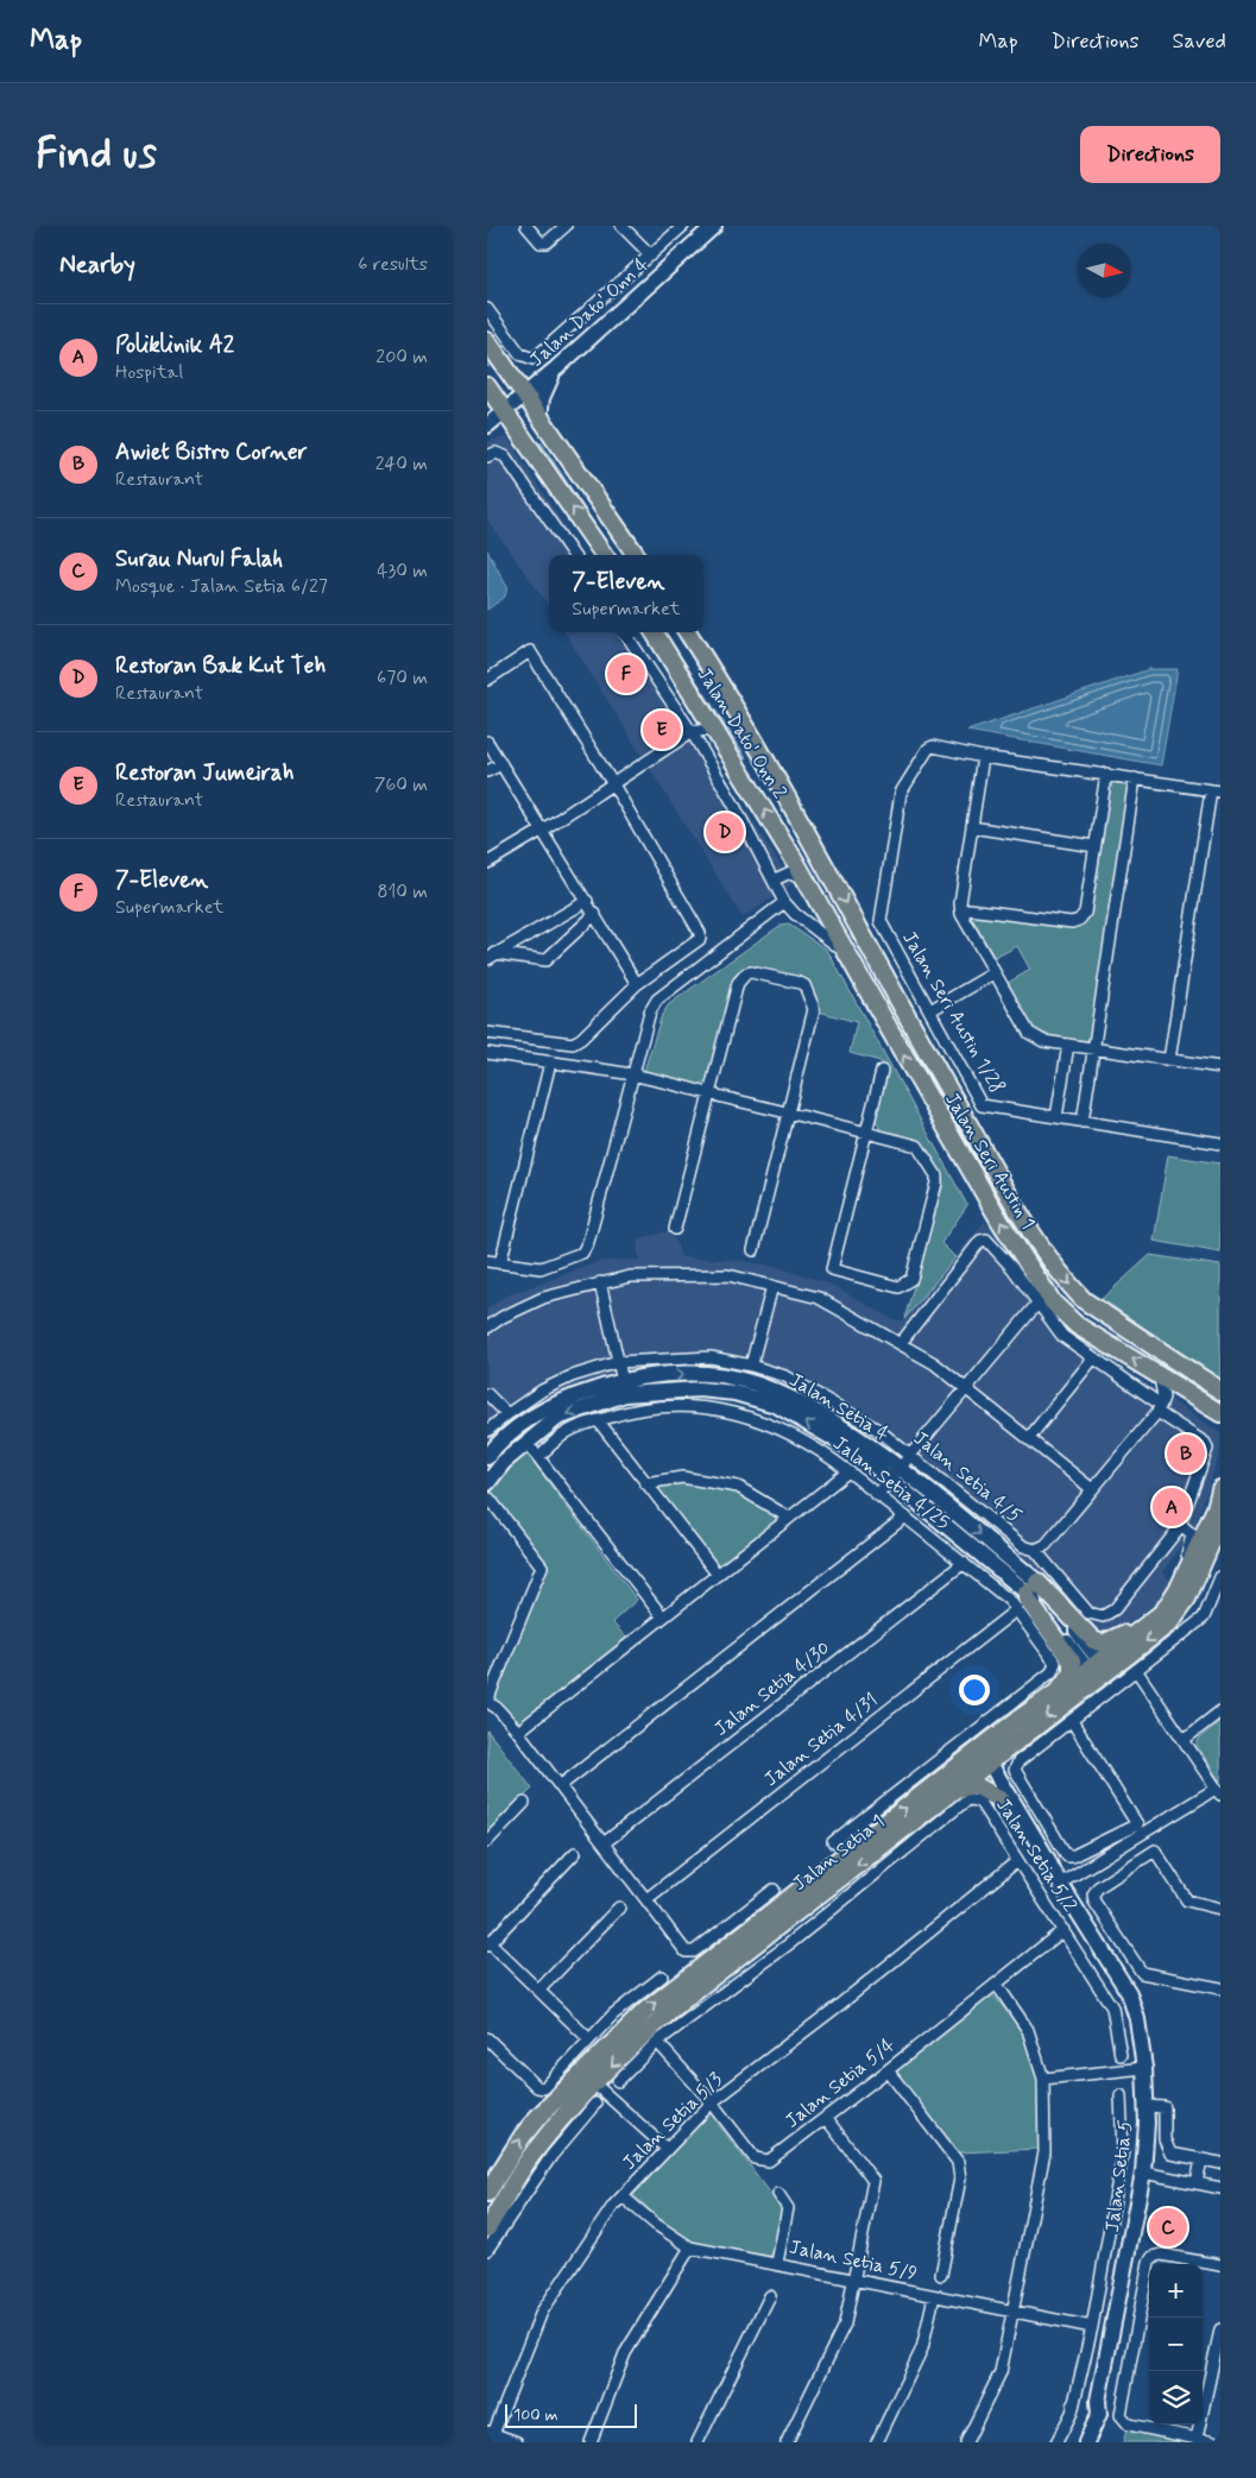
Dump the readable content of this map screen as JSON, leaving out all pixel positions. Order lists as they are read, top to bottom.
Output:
{
  "streets": {
    "main road": ["Jalan Dato' Onn 2", "Jalan Seri Austin 1", "Jalan Setia 1"],
    "street": [
      "Jalan Dato' Onn 4",
      "Jalan Seri Austin 1/28",
      "Jalan Setia 4",
      "Jalan Setia 4/5",
      "Jalan Setia 4/25",
      "Jalan Setia 4/30",
      "Jalan Setia 4/31",
      "Jalan Setia 5/2",
      "Jalan Setia 5/4",
      "Jalan Setia 5/3",
      "Jalan Setia 5",
      "Jalan Setia 5/9"
    ]
  },
  "crossings": [
    ["Jalan Dato' Onn 2", "Jalan Seri Austin 1"],
    ["Jalan Setia 4", "Jalan Setia 1"],
    ["Jalan Setia 4/25", "Jalan Setia 4/30"],
    ["Jalan Setia 4/25", "Jalan Setia 4/31"],
    ["Jalan Setia 1", "Jalan Setia 5"],
    ["Jalan Setia 5/2", "Jalan Setia 5/4"],
    ["Jalan Setia 5/2", "Jalan Setia 5/3"],
    ["Jalan Setia 5/4", "Jalan Setia 5/3"],
    ["Jalan Setia 5/3", "Jalan Setia 5/9"]
  ],
  "scale_bar": "100 m",
  "north": "right",
  "page": {
    "header": "Map",
    "nav": ["Map", "Directions", "Saved"],
    "buttons": "Directions",
    "title": "Find us",
    "heading": ["Nearby", "6 results"],
    "list": [
      {
        "mark": "A",
        "name": "Poliklinik A2",
        "note": "Hospital",
        "value": "200 m"
      },
      {
        "mark": "B",
        "name": "Awiet Bistro Corner",
        "note": "Restaurant",
        "value": "240 m"
      },
      {
        "mark": "C",
        "name": "Surau Nurul Falah",
        "note": "Mosque · Jalan Setia 6/27",
        "value": "430 m"
      },
      {
        "mark": "D",
        "name": "Restoran Bak Kut Teh",
        "note": "Restaurant",
        "value": "670 m"
      },
      {
        "mark": "E",
        "name": "Restoran Jumeirah",
        "note": "Restaurant",
        "value": "760 m"
      },
      {
        "mark": "F",
        "name": "7-Eleven",
        "note": "Supermarket",
        "value": "810 m"
      }
    ],
    "popup": ["7-Eleven", "Supermarket"],
    "pins": [
      "F",
      "E",
      "D",
      "B",
      "A",
      "C"
    ],
    "map_buttons": ["+", "−"],
    "scale": "100 m"
  }
}
